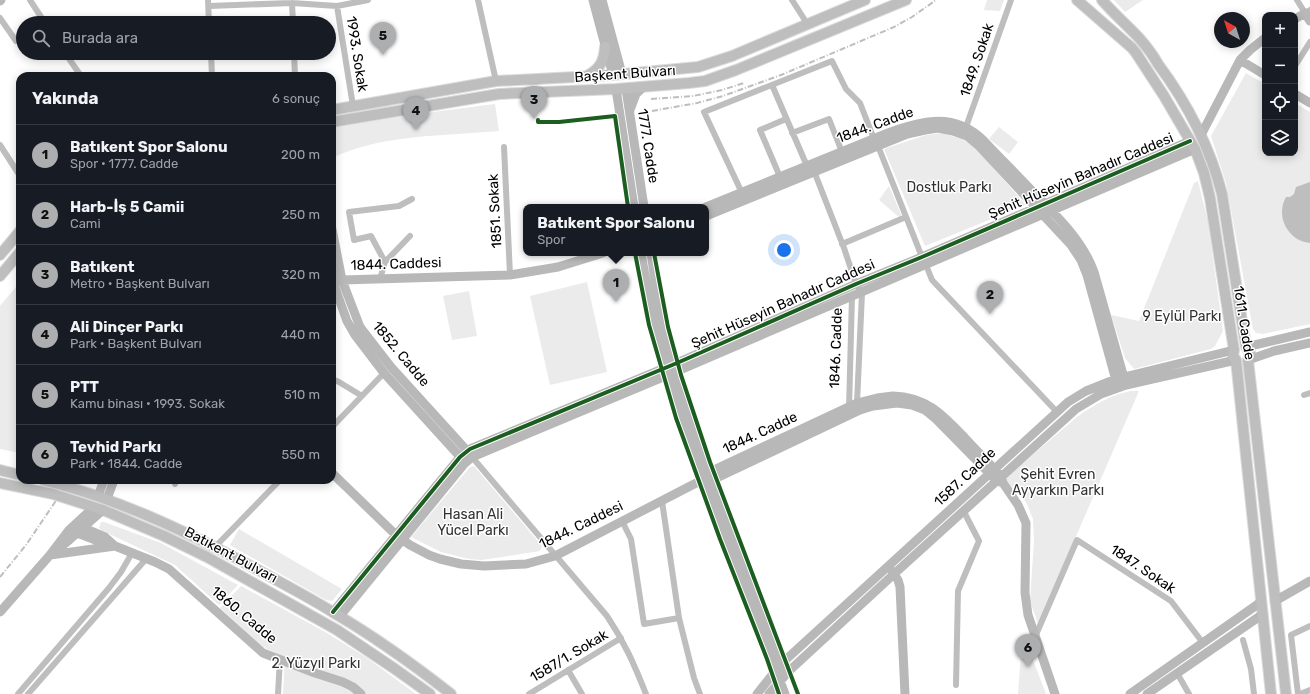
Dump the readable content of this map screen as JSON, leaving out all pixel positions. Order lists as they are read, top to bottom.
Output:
{
  "streets": {
    "main road": ["Başkent Bulvarı", "1611. Cadde", "Batıkent Bulvarı"],
    "street": [
      "1993. Sokak",
      "1849. Sokak",
      "1844. Cadde",
      "1777. Cadde",
      "Şehit Hüseyin Bahadır Caddesi",
      "1851. Sokak",
      "1844. Caddesi",
      "1846. Cadde",
      "1852. Cadde",
      "1587. Cadde",
      "1847. Sokak",
      "1860. Cadde",
      "1587/1. Sokak"
    ]
  },
  "crossings": [
    ["1993. Sokak", "Başkent Bulvarı"],
    ["1849. Sokak", "1844. Cadde"],
    ["Başkent Bulvarı", "1777. Cadde"],
    ["1844. Cadde", "Şehit Hüseyin Bahadır Caddesi"],
    ["1844. Cadde", "1844. Caddesi"],
    ["1844. Cadde", "1846. Cadde"],
    ["1844. Cadde", "1587. Cadde"],
    ["1844. Cadde", "1847. Sokak"],
    ["Şehit Hüseyin Bahadır Caddesi", "1844. Caddesi"],
    ["Şehit Hüseyin Bahadır Caddesi", "1611. Cadde"],
    ["Şehit Hüseyin Bahadır Caddesi", "1846. Cadde"],
    ["Şehit Hüseyin Bahadır Caddesi", "1852. Cadde"],
    ["Şehit Hüseyin Bahadır Caddesi", "Batıkent Bulvarı"],
    ["1851. Sokak", "1844. Caddesi"],
    ["1611. Cadde", "1587. Cadde"]
  ],
  "parks": [
    "Dostluk Parkı",
    "9 Eylül Parkı",
    "Şehit Evren Ayyarkın Parkı",
    "Hasan Ali Yücel Parkı",
    "2. Yüzyıl Parkı"
  ],
  "north": "top left",
  "page": {
    "map_buttons": ["+", "−"],
    "search": "Burada ara",
    "pins": [
      "5",
      "3",
      "4",
      "1",
      "2",
      "6"
    ],
    "heading": ["Yakında", "6 sonuç"],
    "list": [
      {
        "mark": "1",
        "name": "Batıkent Spor Salonu",
        "note": "Spor · 1777. Cadde",
        "value": "200 m"
      },
      {
        "mark": "2",
        "name": "Harb-İş 5 Camii",
        "note": "Cami",
        "value": "250 m"
      },
      {
        "mark": "3",
        "name": "Batıkent",
        "note": "Metro · Başkent Bulvarı",
        "value": "320 m"
      },
      {
        "mark": "4",
        "name": "Ali Dinçer Parkı",
        "note": "Park · Başkent Bulvarı",
        "value": "440 m"
      },
      {
        "mark": "5",
        "name": "PTT",
        "note": "Kamu binası · 1993. Sokak",
        "value": "510 m"
      },
      {
        "mark": "6",
        "name": "Tevhid Parkı",
        "note": "Park · 1844. Cadde",
        "value": "550 m"
      }
    ],
    "popup": ["Batıkent Spor Salonu", "Spor"]
  }
}
